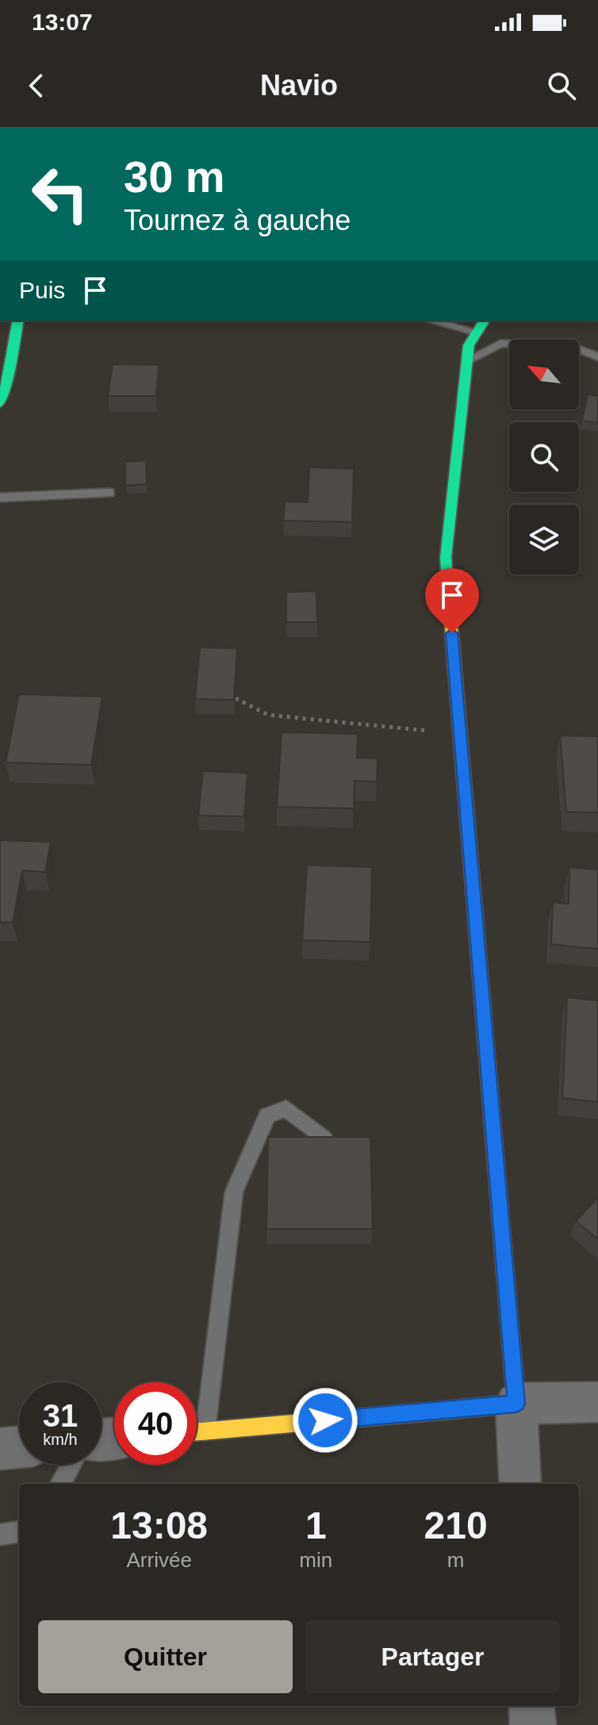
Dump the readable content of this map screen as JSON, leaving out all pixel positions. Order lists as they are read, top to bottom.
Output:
{
  "north": "top left",
  "page": {
    "status": "13:07",
    "header": "Navio",
    "turn": ["30 m", "Tournez à gauche"],
    "then": "Puis",
    "speed": "31 km/h",
    "limit": "40",
    "eta": [
      "13:08",
      "Arrivée",
      "1",
      "min",
      "210",
      "m"
    ],
    "buttons": ["Quitter", "Partager"]
  }
}
